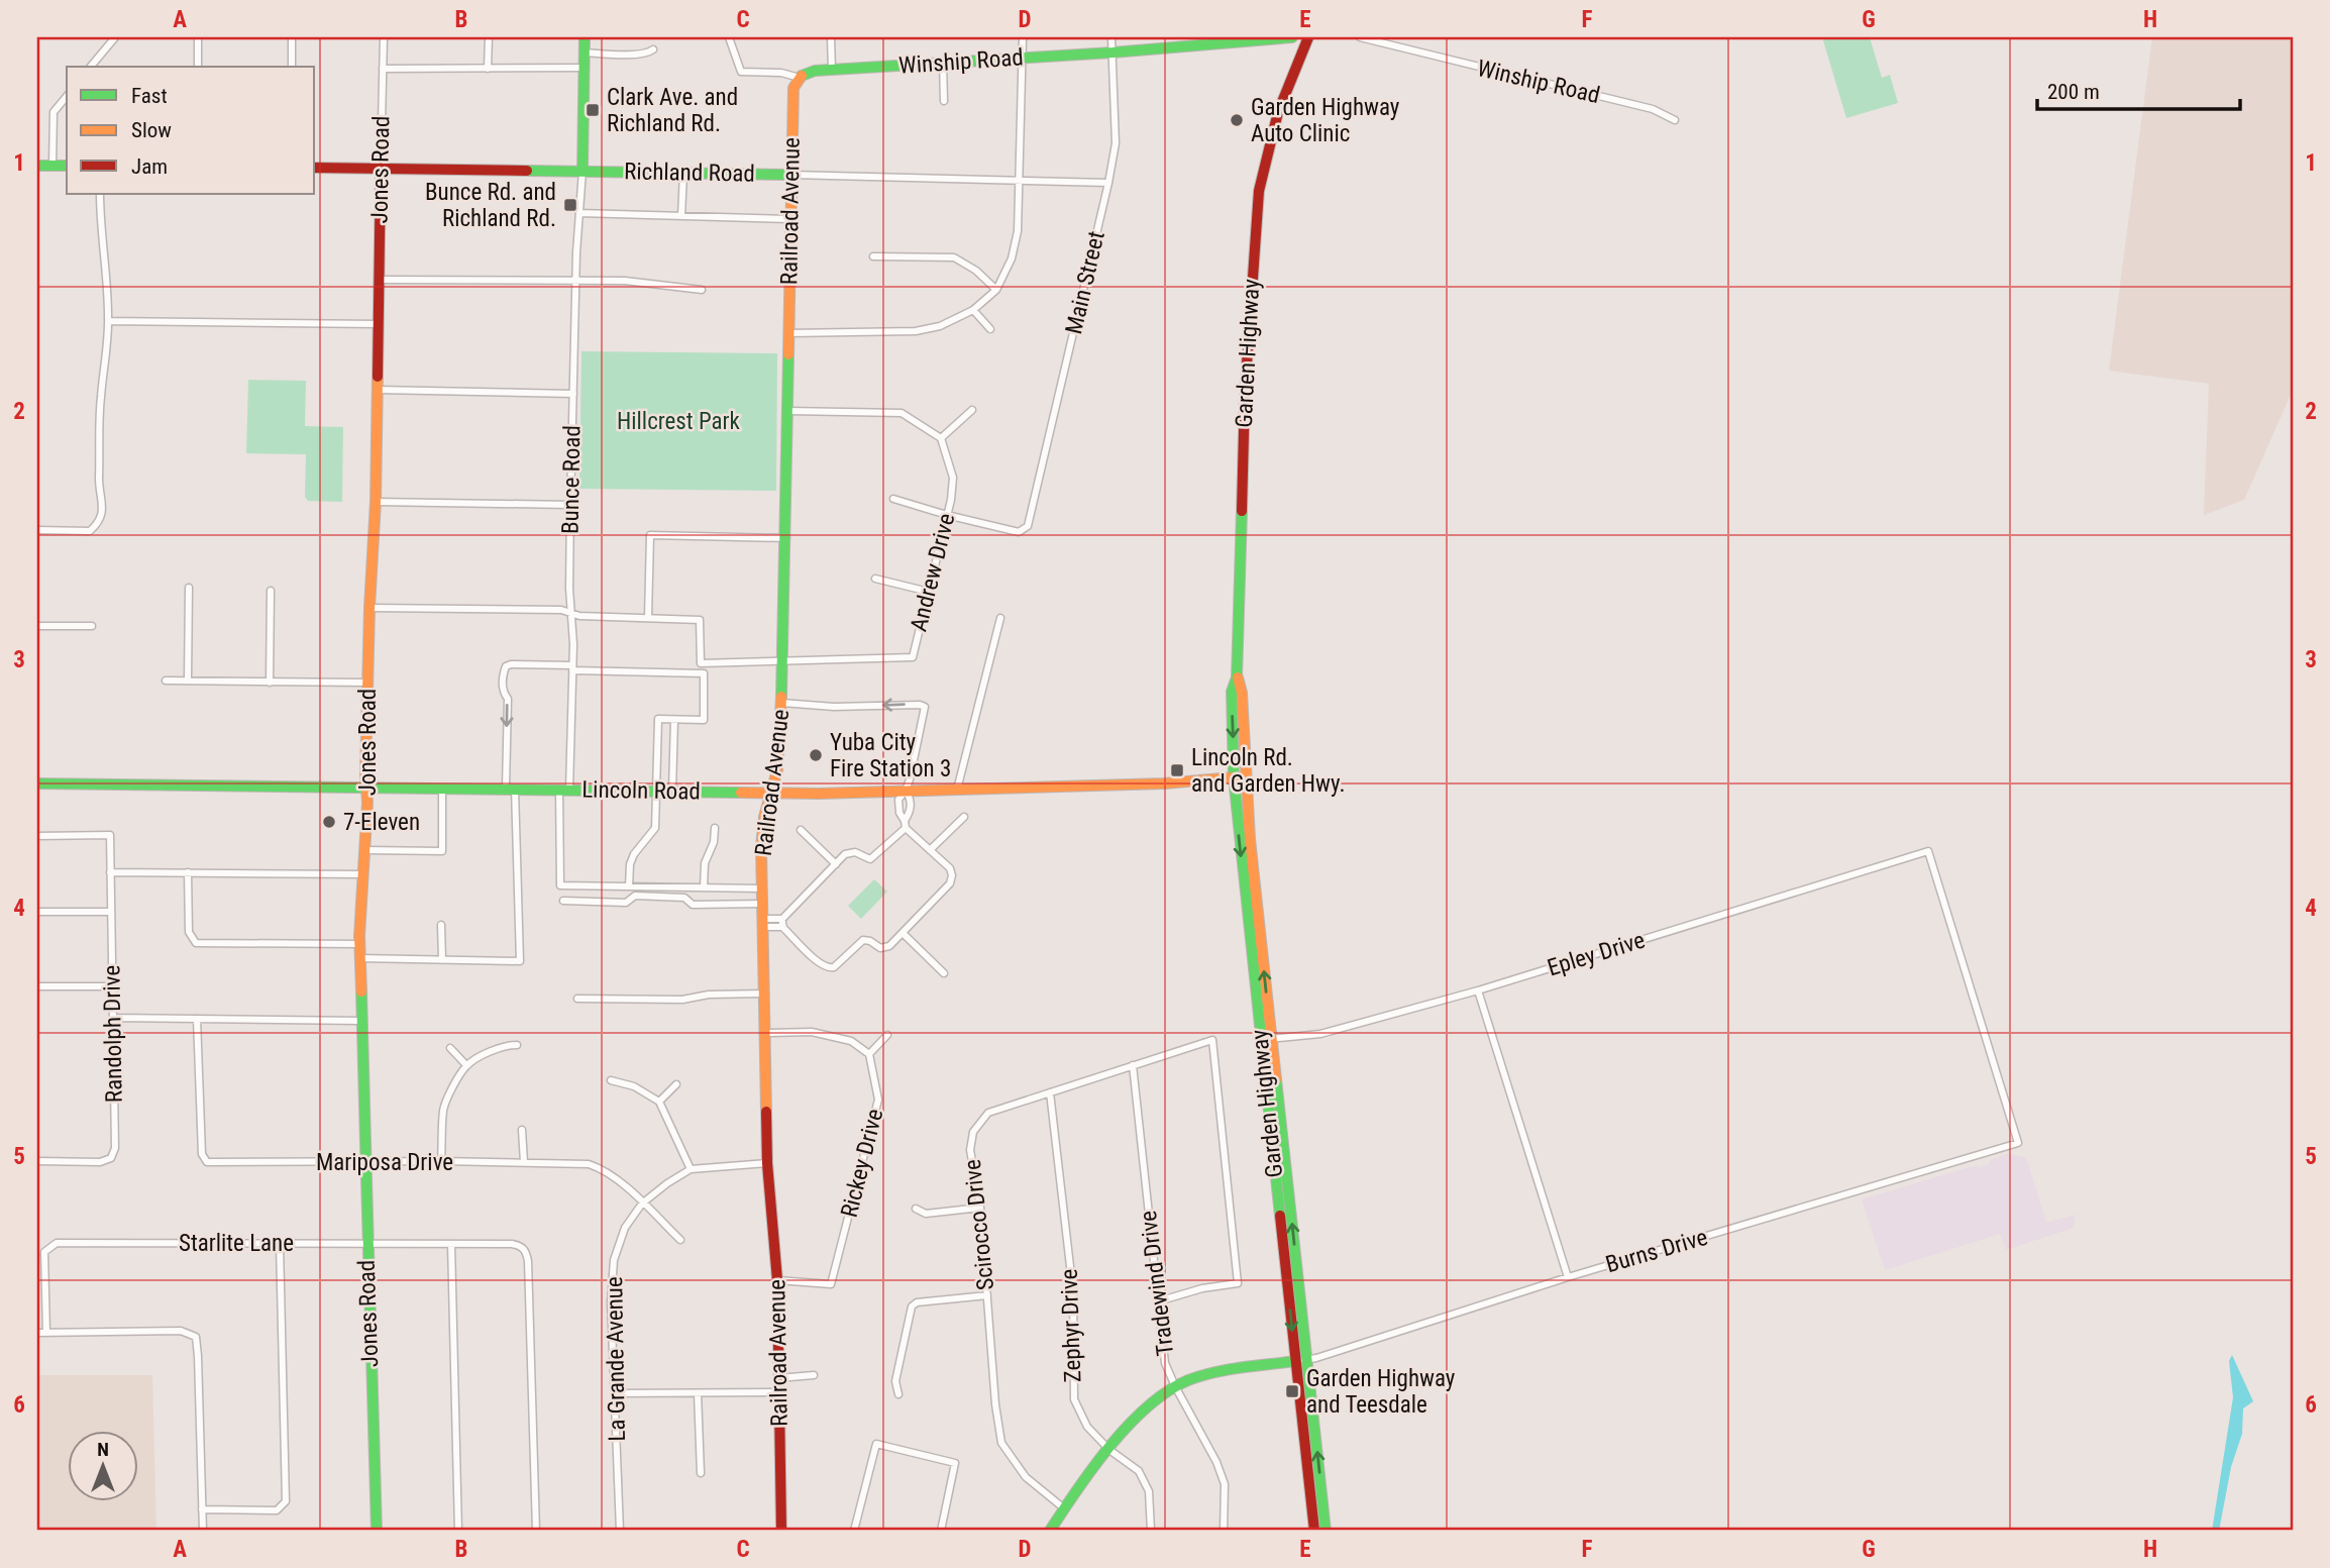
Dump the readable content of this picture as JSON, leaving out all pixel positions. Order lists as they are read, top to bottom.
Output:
{
  "streets": {
    "street": [
      "Winship Road",
      "Jones Road",
      "Richland Road",
      "Railroad Avenue",
      "Main Street",
      "Garden Highway",
      "Bunce Road",
      "Andrew Drive",
      "Lincoln Road",
      "Epley Drive",
      "Randolph Drive",
      "Mariposa Drive",
      "Rickey Drive",
      "Scirocco Drive",
      "Starlite Lane",
      "Burns Drive",
      "Tradewind Drive",
      "Zephyr Drive",
      "La Grande Avenue"
    ]
  },
  "crossings": [
    ["Winship Road", "Railroad Avenue"],
    ["Winship Road", "Main Street"],
    ["Jones Road", "Richland Road"],
    ["Jones Road", "Lincoln Road"],
    ["Jones Road", "Mariposa Drive"],
    ["Jones Road", "Starlite Lane"],
    ["Richland Road", "Railroad Avenue"],
    ["Richland Road", "Main Street"],
    ["Richland Road", "Bunce Road"],
    ["Railroad Avenue", "Andrew Drive"],
    ["Railroad Avenue", "Lincoln Road"],
    ["Railroad Avenue", "Rickey Drive"],
    ["Railroad Avenue", "La Grande Avenue"],
    ["Main Street", "Andrew Drive"],
    ["Garden Highway", "Lincoln Road"],
    ["Garden Highway", "Epley Drive"],
    ["Garden Highway", "Burns Drive"],
    ["Bunce Road", "Lincoln Road"],
    ["Epley Drive", "Burns Drive"],
    ["Mariposa Drive", "La Grande Avenue"],
    ["Scirocco Drive", "Tradewind Drive"],
    ["Scirocco Drive", "Zephyr Drive"]
  ],
  "parks": ["Hillcrest Park"],
  "places": {
    "transit": [
      "Clark Ave. and Richland Rd.",
      "Bunce Rd. and Richland Rd.",
      "Lincoln Rd. and Garden Hwy.",
      "Garden Highway and Teesdale"
    ],
    "other": ["Garden Highway Auto Clinic", "Yuba City Fire Station 3", "7-Eleven"]
  },
  "legend": ["Fast", "Slow", "Jam"],
  "scale_bar": "200 m",
  "north": "top",
  "grid": {
    "columns": [
      "A",
      "B",
      "C",
      "D",
      "E",
      "F",
      "G",
      "H"
    ],
    "rows": [
      "1",
      "2",
      "3",
      "4",
      "5",
      "6"
    ]
  }
}
